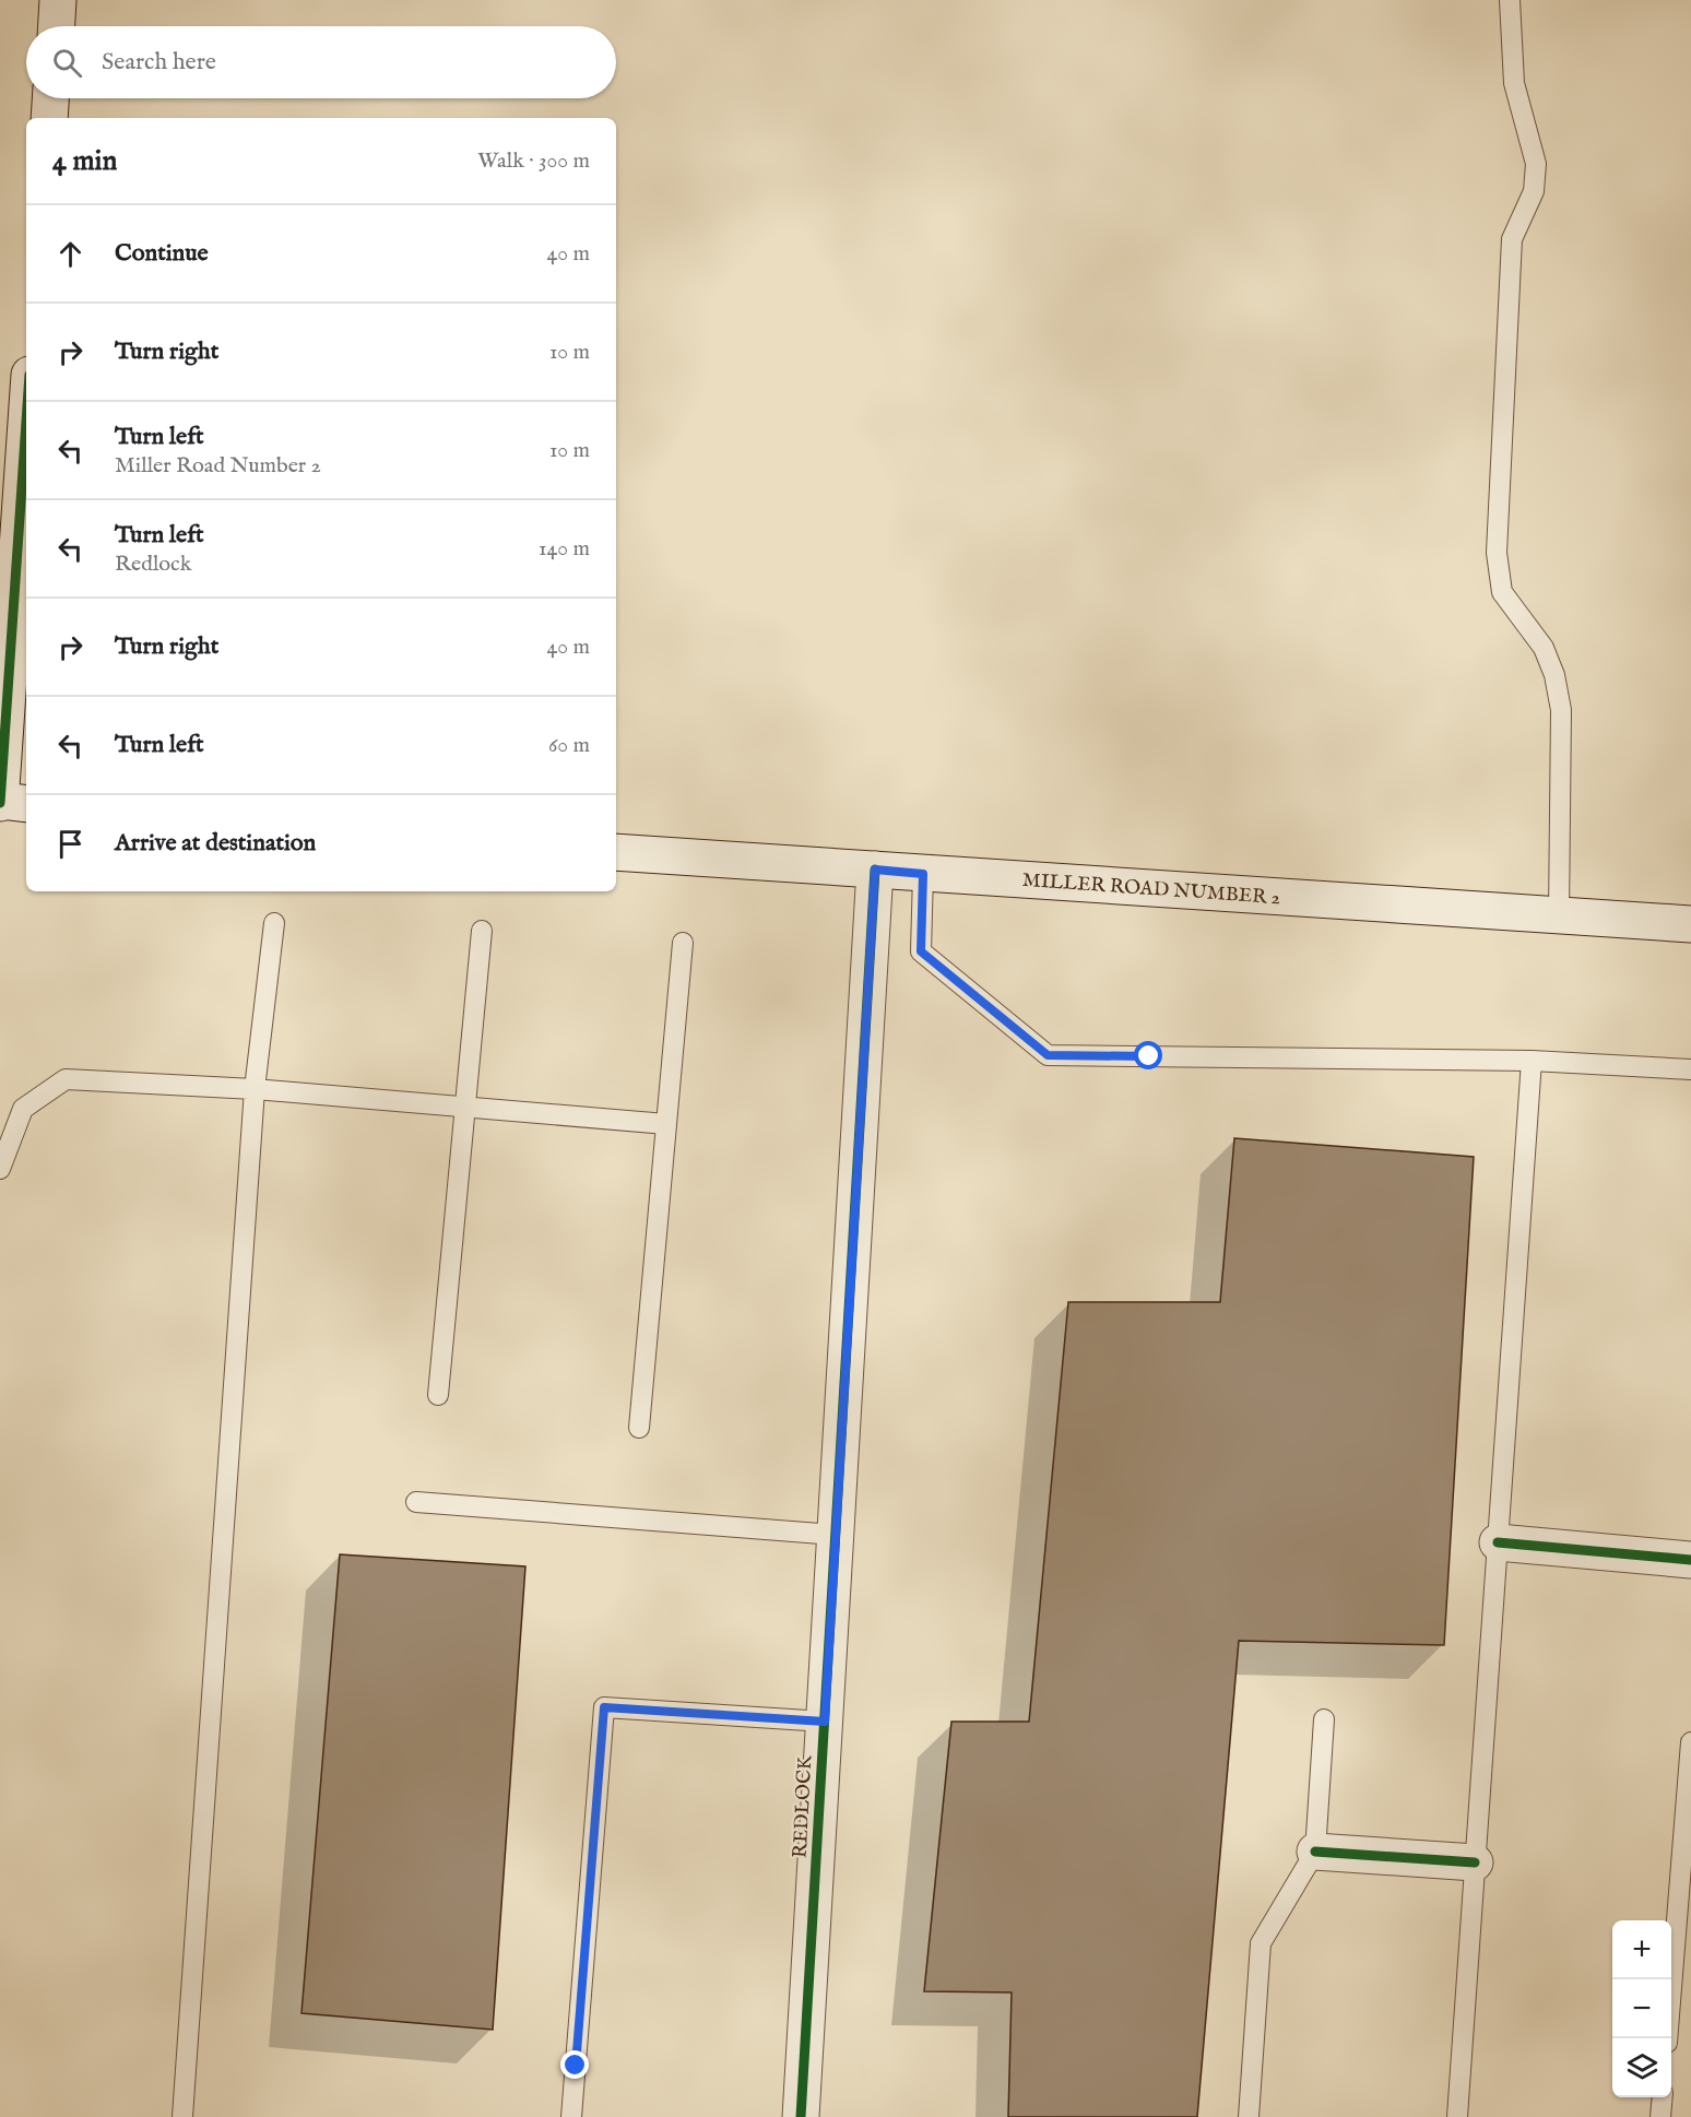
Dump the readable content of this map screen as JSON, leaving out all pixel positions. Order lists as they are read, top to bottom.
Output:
{
  "streets": {
    "street": ["MILLER ROAD NUMBER 2", "REDLOCK"]
  },
  "crossings": [
    ["MILLER ROAD NUMBER 2", "REDLOCK"]
  ],
  "page": {
    "search": "Search here",
    "heading": ["4 min", "Walk · 300 m"],
    "list": [
      ["Continue", "40 m"],
      ["Turn right", "10 m"],
      ["Turn left", "Miller Road Number 2", "10 m"],
      ["Turn left", "Redlock", "140 m"],
      ["Turn right", "40 m"],
      ["Turn left", "60 m"],
      "Arrive at destination"
    ],
    "map_buttons": ["+", "−"]
  }
}
